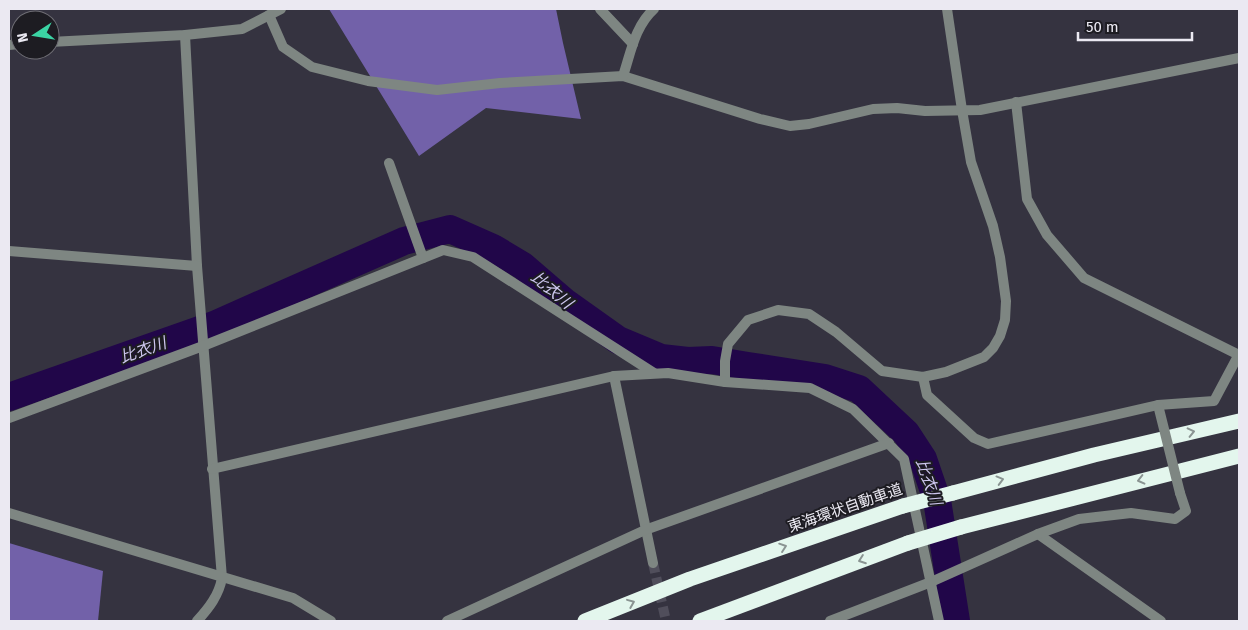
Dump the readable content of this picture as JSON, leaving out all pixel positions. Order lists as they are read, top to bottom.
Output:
{
  "streets": {
    "highway": ["東海環状自動車道"]
  },
  "water": ["比衣川"],
  "scale_bar": "50 m",
  "north": "left"
}
